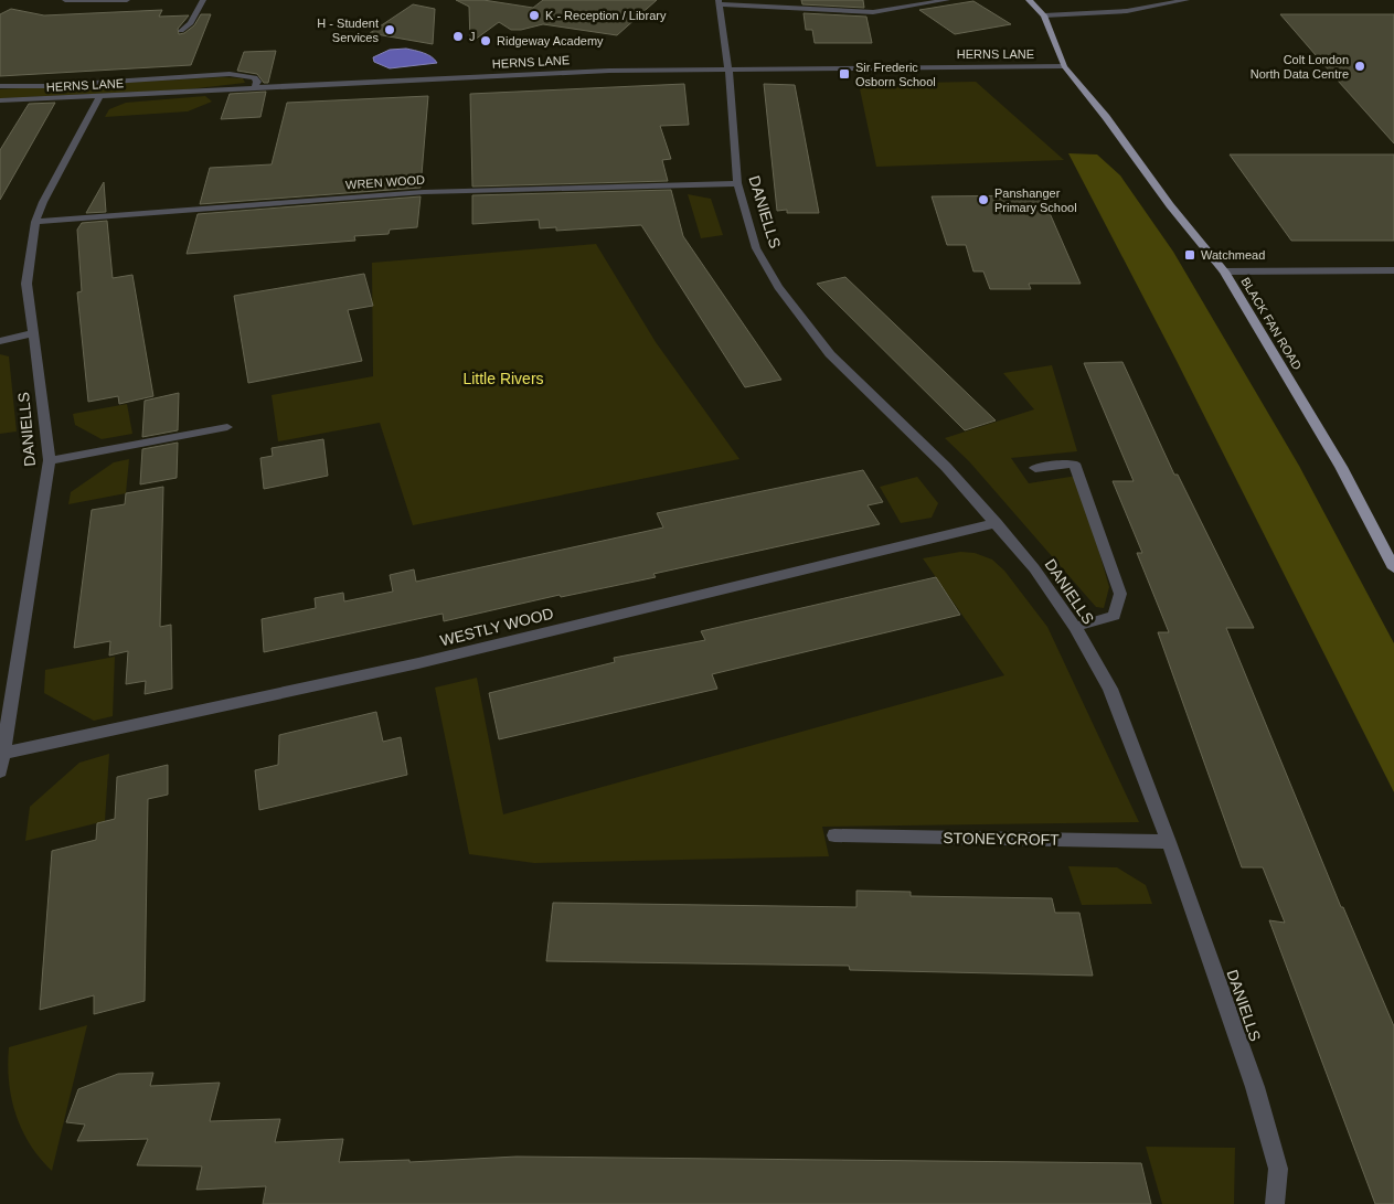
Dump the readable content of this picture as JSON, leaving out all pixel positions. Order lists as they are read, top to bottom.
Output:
{
  "streets": {
    "main road": ["BLACK FAN ROAD"],
    "street": [
      "HERNS LANE",
      "WREN WOOD",
      "DANIELLS",
      "WESTLY WOOD",
      "STONEYCROFT"
    ]
  },
  "crossings": [
    ["HERNS LANE", "DANIELLS"],
    ["HERNS LANE", "BLACK FAN ROAD"],
    ["WREN WOOD", "DANIELLS"],
    ["DANIELLS", "WESTLY WOOD"],
    ["DANIELLS", "STONEYCROFT"]
  ],
  "parks": ["Little Rivers"],
  "places": {
    "other": [
      "K - Reception / Library",
      "H - Student Services",
      "J",
      "Ridgeway Academy",
      "Colt London North Data Centre",
      "Panshanger Primary School"
    ],
    "transit": ["Sir Frederic Osborn School", "Watchmead"]
  }
}
